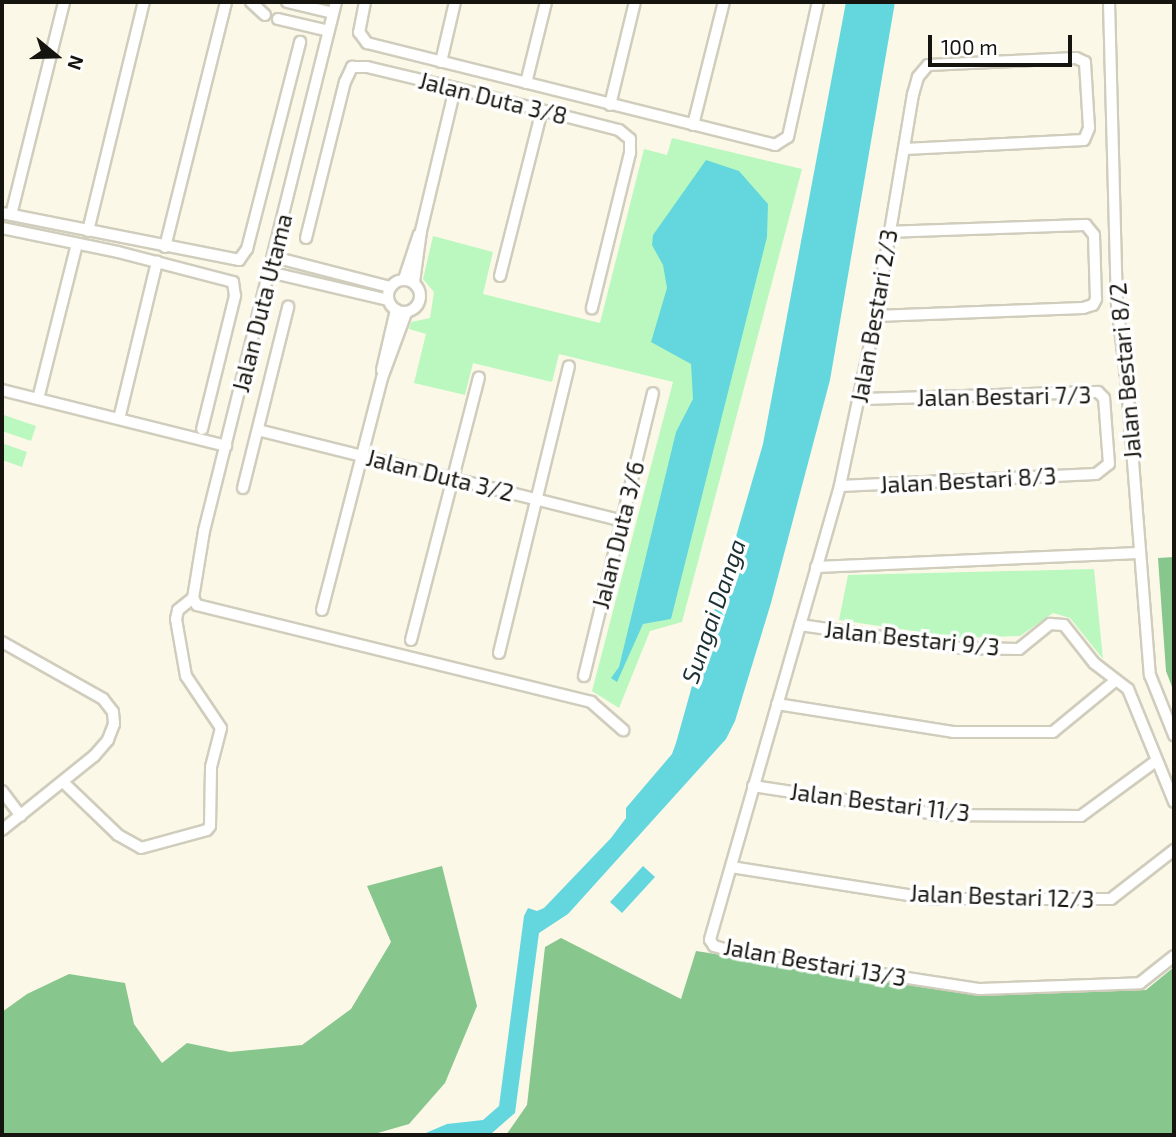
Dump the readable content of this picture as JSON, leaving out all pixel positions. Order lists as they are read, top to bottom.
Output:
{
  "streets": {
    "street": [
      "Jalan Duta 3/8",
      "Jalan Duta Utama",
      "Jalan Bestari 2/3",
      "Jalan Bestari 8/2",
      "Jalan Bestari 7/3",
      "Jalan Duta 3/2",
      "Jalan Bestari 8/3",
      "Jalan Duta 3/6",
      "Jalan Bestari 9/3",
      "Jalan Bestari 11/3",
      "Jalan Bestari 12/3",
      "Jalan Bestari 13/3"
    ]
  },
  "crossings": [
    ["Jalan Bestari 2/3", "Jalan Bestari 7/3"],
    ["Jalan Bestari 2/3", "Jalan Bestari 8/3"],
    ["Jalan Bestari 2/3", "Jalan Bestari 13/3"],
    ["Jalan Bestari 7/3", "Jalan Bestari 8/3"],
    ["Jalan Duta 3/2", "Jalan Duta 3/6"],
    ["Jalan Bestari 9/3", "Jalan Bestari 13/3"],
    ["Jalan Bestari 11/3", "Jalan Bestari 13/3"],
    ["Jalan Bestari 12/3", "Jalan Bestari 13/3"]
  ],
  "water": ["Sungai Danga"],
  "scale_bar": "100 m",
  "north": "right"
}
